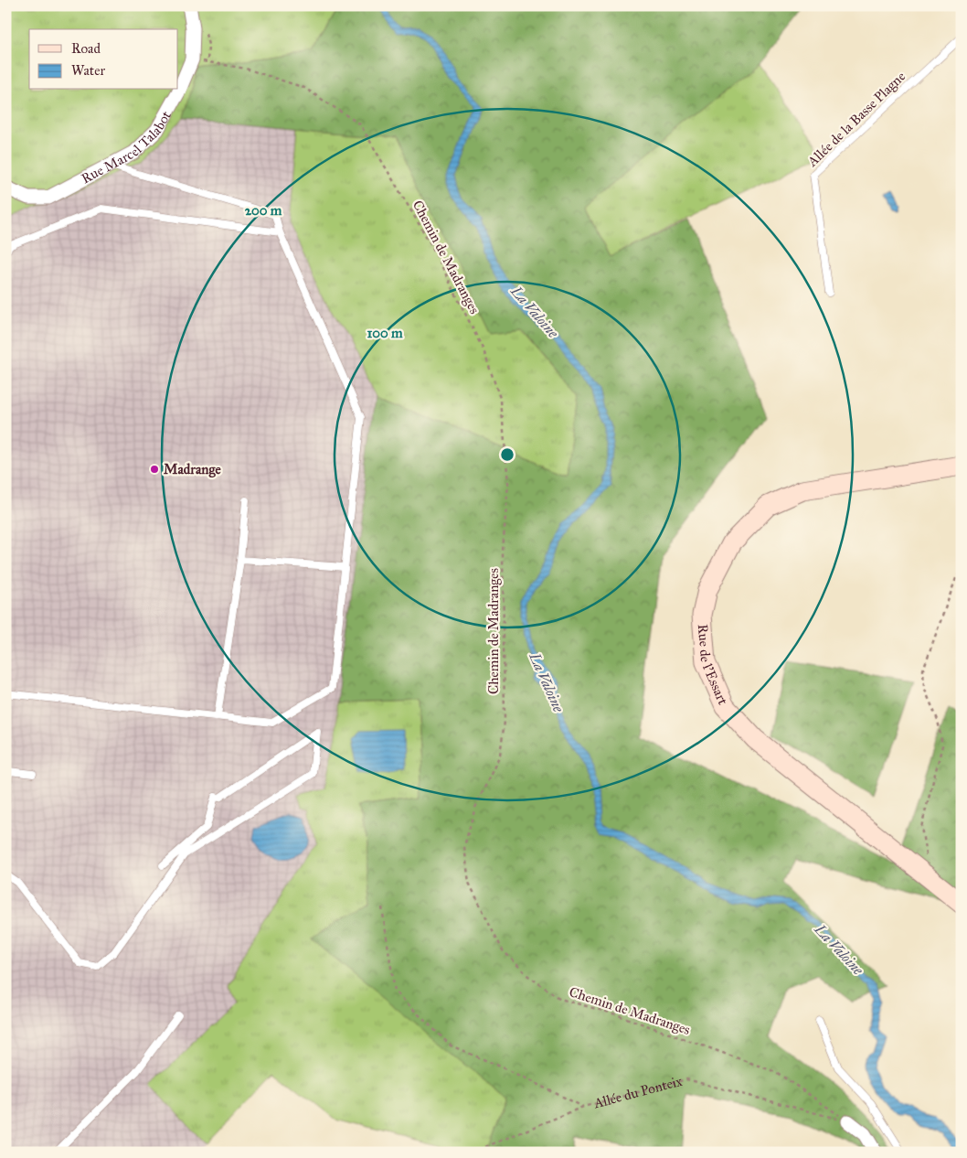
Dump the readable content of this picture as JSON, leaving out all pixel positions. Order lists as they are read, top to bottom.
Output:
{
  "streets": {
    "street": ["Rue Marcel Talabot", "Rue de l'Essart"],
    "lane": ["Allée de la Basse Plagne"],
    "path": ["Chemin de Madranges", "Allée du Ponteix"]
  },
  "crossings": [
    ["Rue Marcel Talabot", "Chemin de Madranges"],
    ["Chemin de Madranges", "Allée du Ponteix"]
  ],
  "water": ["La Valoine"],
  "places": ["Madrange"],
  "legend": ["Road", "Water"],
  "rings": ["200 m", "100 m"]
}
